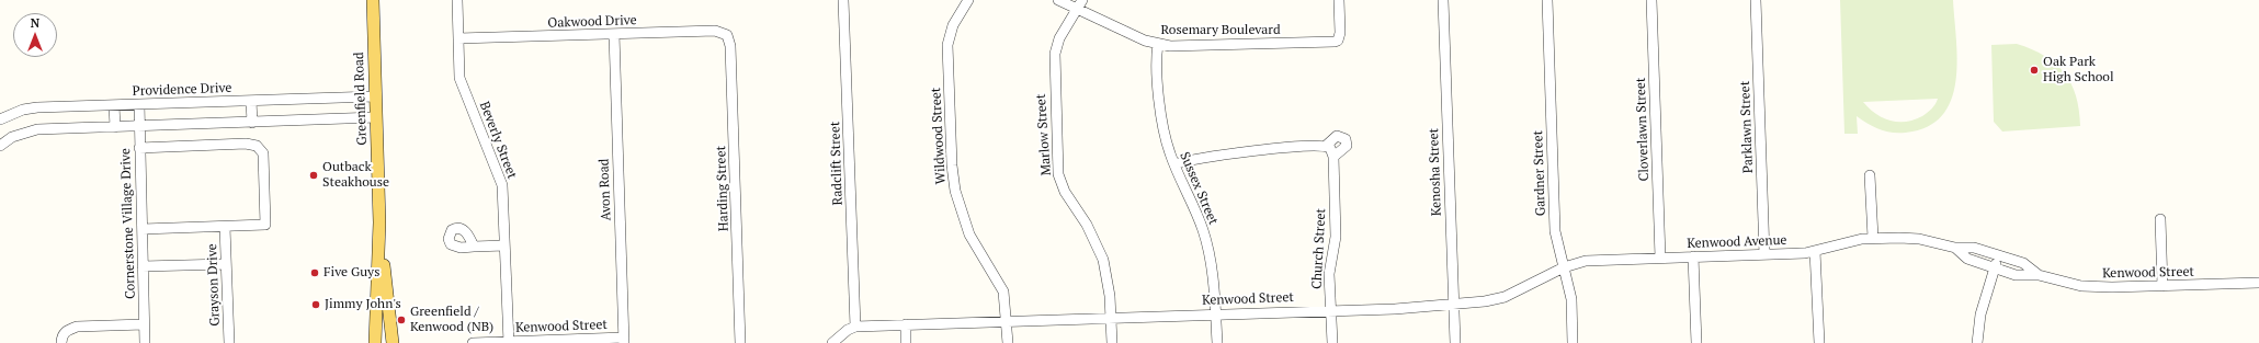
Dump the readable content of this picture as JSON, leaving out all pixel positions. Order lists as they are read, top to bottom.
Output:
{
  "streets": {
    "main road": ["Greenfield Road"],
    "street": [
      "Oakwood Drive",
      "Rosemary Boulevard",
      "Providence Drive",
      "Parklawn Street",
      "Cloverlawn Street",
      "Marlow Street",
      "Wildwood Street",
      "Beverly Street",
      "Radclift Street",
      "Kenosha Street",
      "Gardner Street",
      "Harding Street",
      "Sussex Street",
      "Avon Road",
      "Cornerstone Village Drive",
      "Kenwood Avenue",
      "Church Street",
      "Kenwood Street",
      "Grayson Drive"
    ]
  },
  "crossings": [
    ["Oakwood Drive", "Beverly Street"],
    ["Oakwood Drive", "Harding Street"],
    ["Oakwood Drive", "Avon Road"],
    ["Rosemary Boulevard", "Marlow Street"],
    ["Rosemary Boulevard", "Sussex Street"],
    ["Providence Drive", "Greenfield Road"],
    ["Providence Drive", "Cornerstone Village Drive"],
    ["Parklawn Street", "Kenwood Avenue"],
    ["Cloverlawn Street", "Kenwood Avenue"],
    ["Cloverlawn Street", "Kenwood Street"],
    ["Marlow Street", "Kenwood Street"],
    ["Wildwood Street", "Kenwood Street"],
    ["Beverly Street", "Kenwood Street"],
    ["Radclift Street", "Kenwood Street"],
    ["Kenosha Street", "Kenwood Street"],
    ["Gardner Street", "Kenwood Street"],
    ["Sussex Street", "Kenwood Street"],
    ["Avon Road", "Kenwood Street"],
    ["Kenwood Avenue", "Kenwood Street"],
    ["Church Street", "Kenwood Street"]
  ],
  "places": [
    "Oak Park High School",
    "Outback Steakhouse",
    "Five Guys",
    "Jimmy John's",
    "Greenfield / Kenwood (NB)"
  ],
  "north": "top"
}
